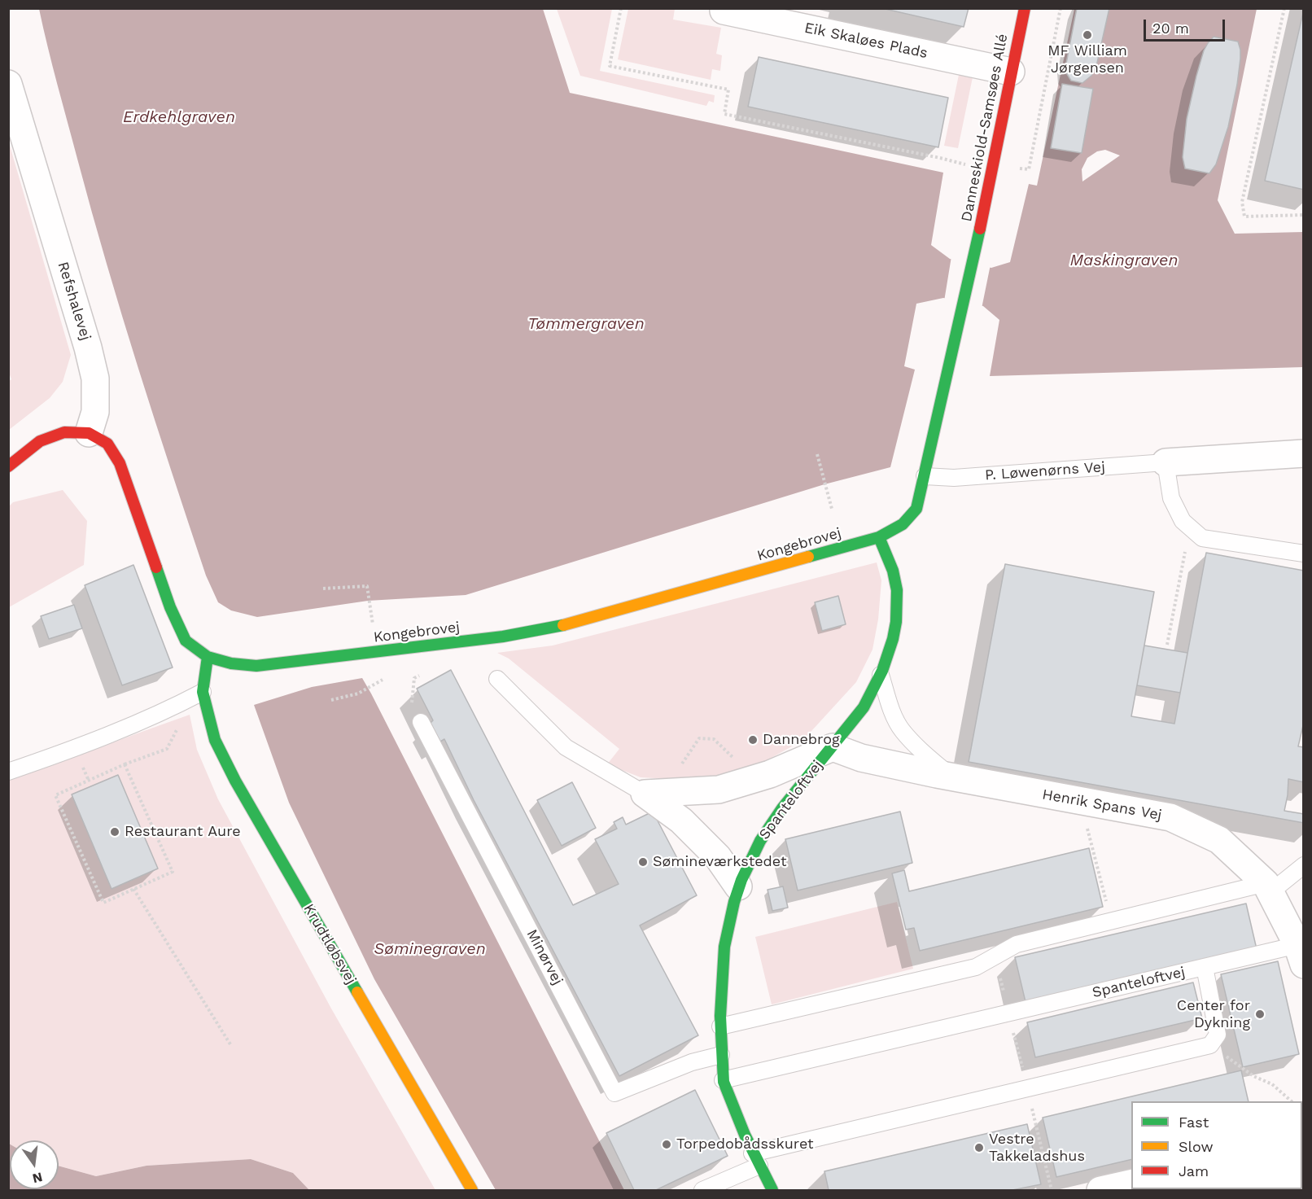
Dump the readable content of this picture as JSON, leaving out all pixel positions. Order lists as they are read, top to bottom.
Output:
{
  "streets": {
    "street": [
      "Eik Skaløes Plads",
      "Danneskiold-Samsøes Allé",
      "Refshalevej",
      "P. Løwenørns Vej",
      "Kongebrovej",
      "Spanteloftvej",
      "Henrik Spans Vej",
      "Krudtløbsvej"
    ],
    "lane": ["Minørvej"]
  },
  "crossings": [
    ["Eik Skaløes Plads", "Danneskiold-Samsøes Allé"],
    ["Danneskiold-Samsøes Allé", "P. Løwenørns Vej"],
    ["Refshalevej", "Kongebrovej"],
    ["Kongebrovej", "Spanteloftvej"],
    ["Kongebrovej", "Krudtløbsvej"],
    ["Spanteloftvej", "Henrik Spans Vej"],
    ["Spanteloftvej", "Minørvej"]
  ],
  "water": [
    "Erdkehlgraven",
    "Maskingraven",
    "Tømmergraven",
    "Søminegraven"
  ],
  "places": [
    "MF William Jørgensen",
    "Dannebrog",
    "Restaurant Aure",
    "Sømineværkstedet",
    "Center for Dykning",
    "Torpedobådsskuret",
    "Vestre Takkeladshus"
  ],
  "legend": ["Fast", "Slow", "Jam"],
  "scale_bar": "20 m",
  "north": "bottom"
}
